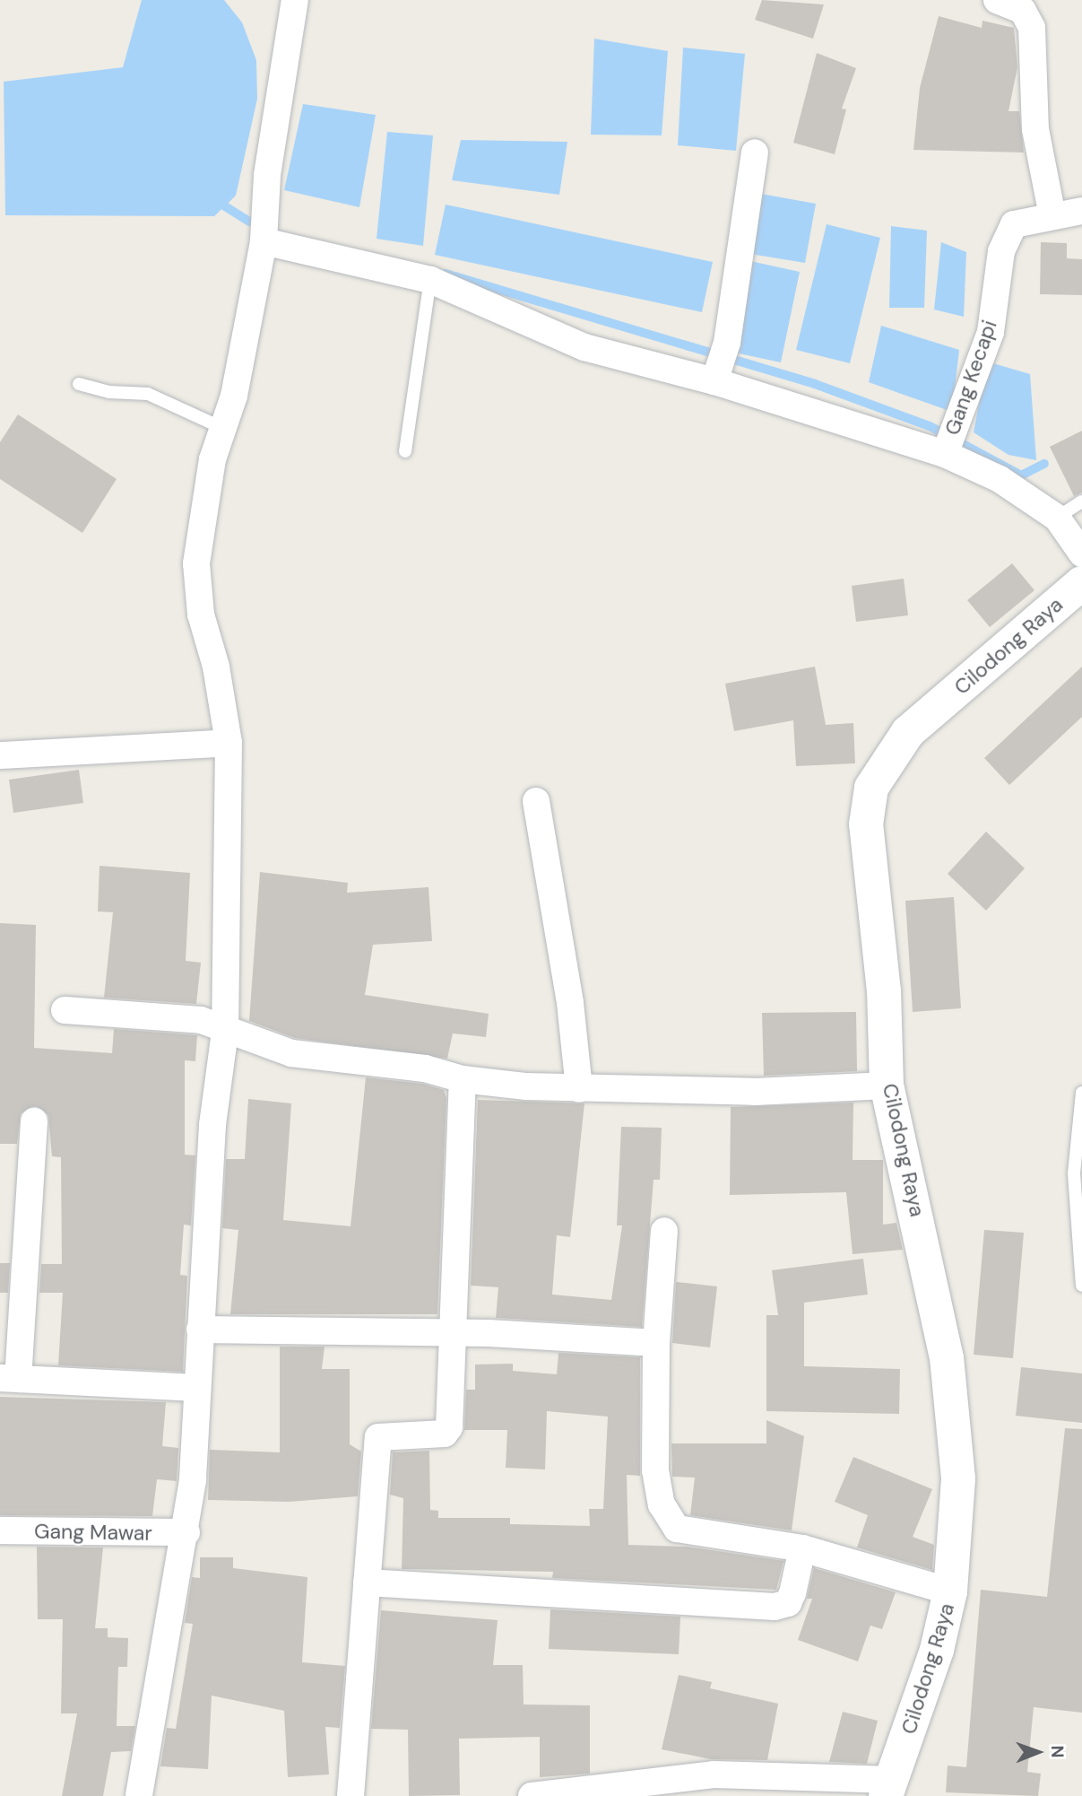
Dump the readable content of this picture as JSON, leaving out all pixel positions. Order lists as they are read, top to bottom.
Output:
{
  "streets": {
    "street": ["Gang Kecapi", "Cilodong Raya", "Gang Mawar"]
  },
  "north": "right"
}
